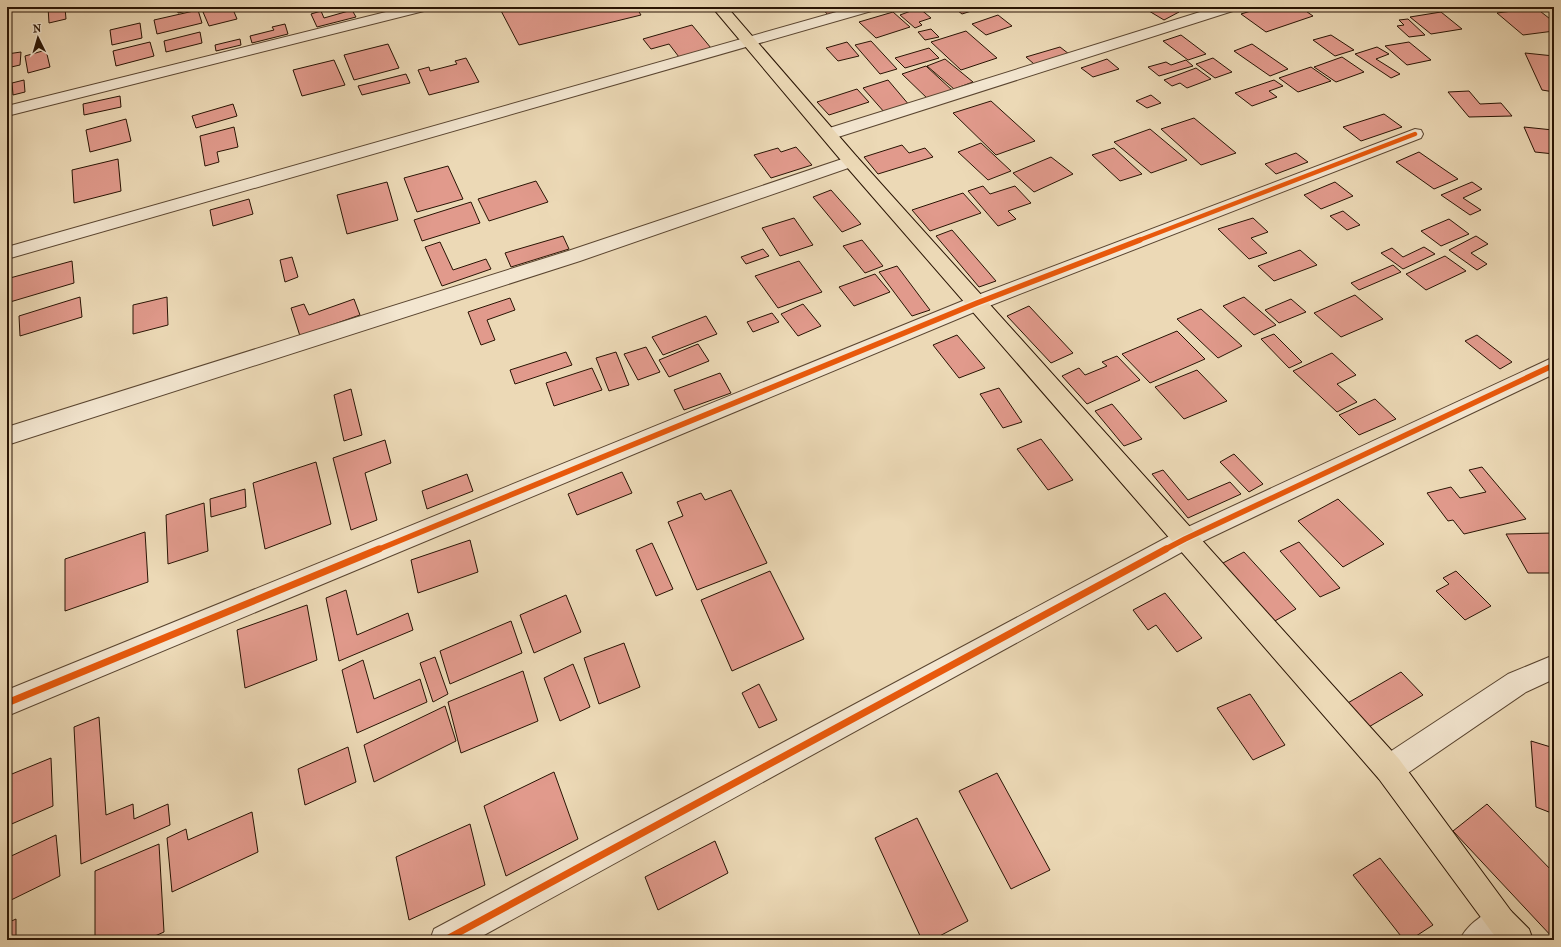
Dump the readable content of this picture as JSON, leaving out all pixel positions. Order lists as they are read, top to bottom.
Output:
{
  "north": "top"
}
